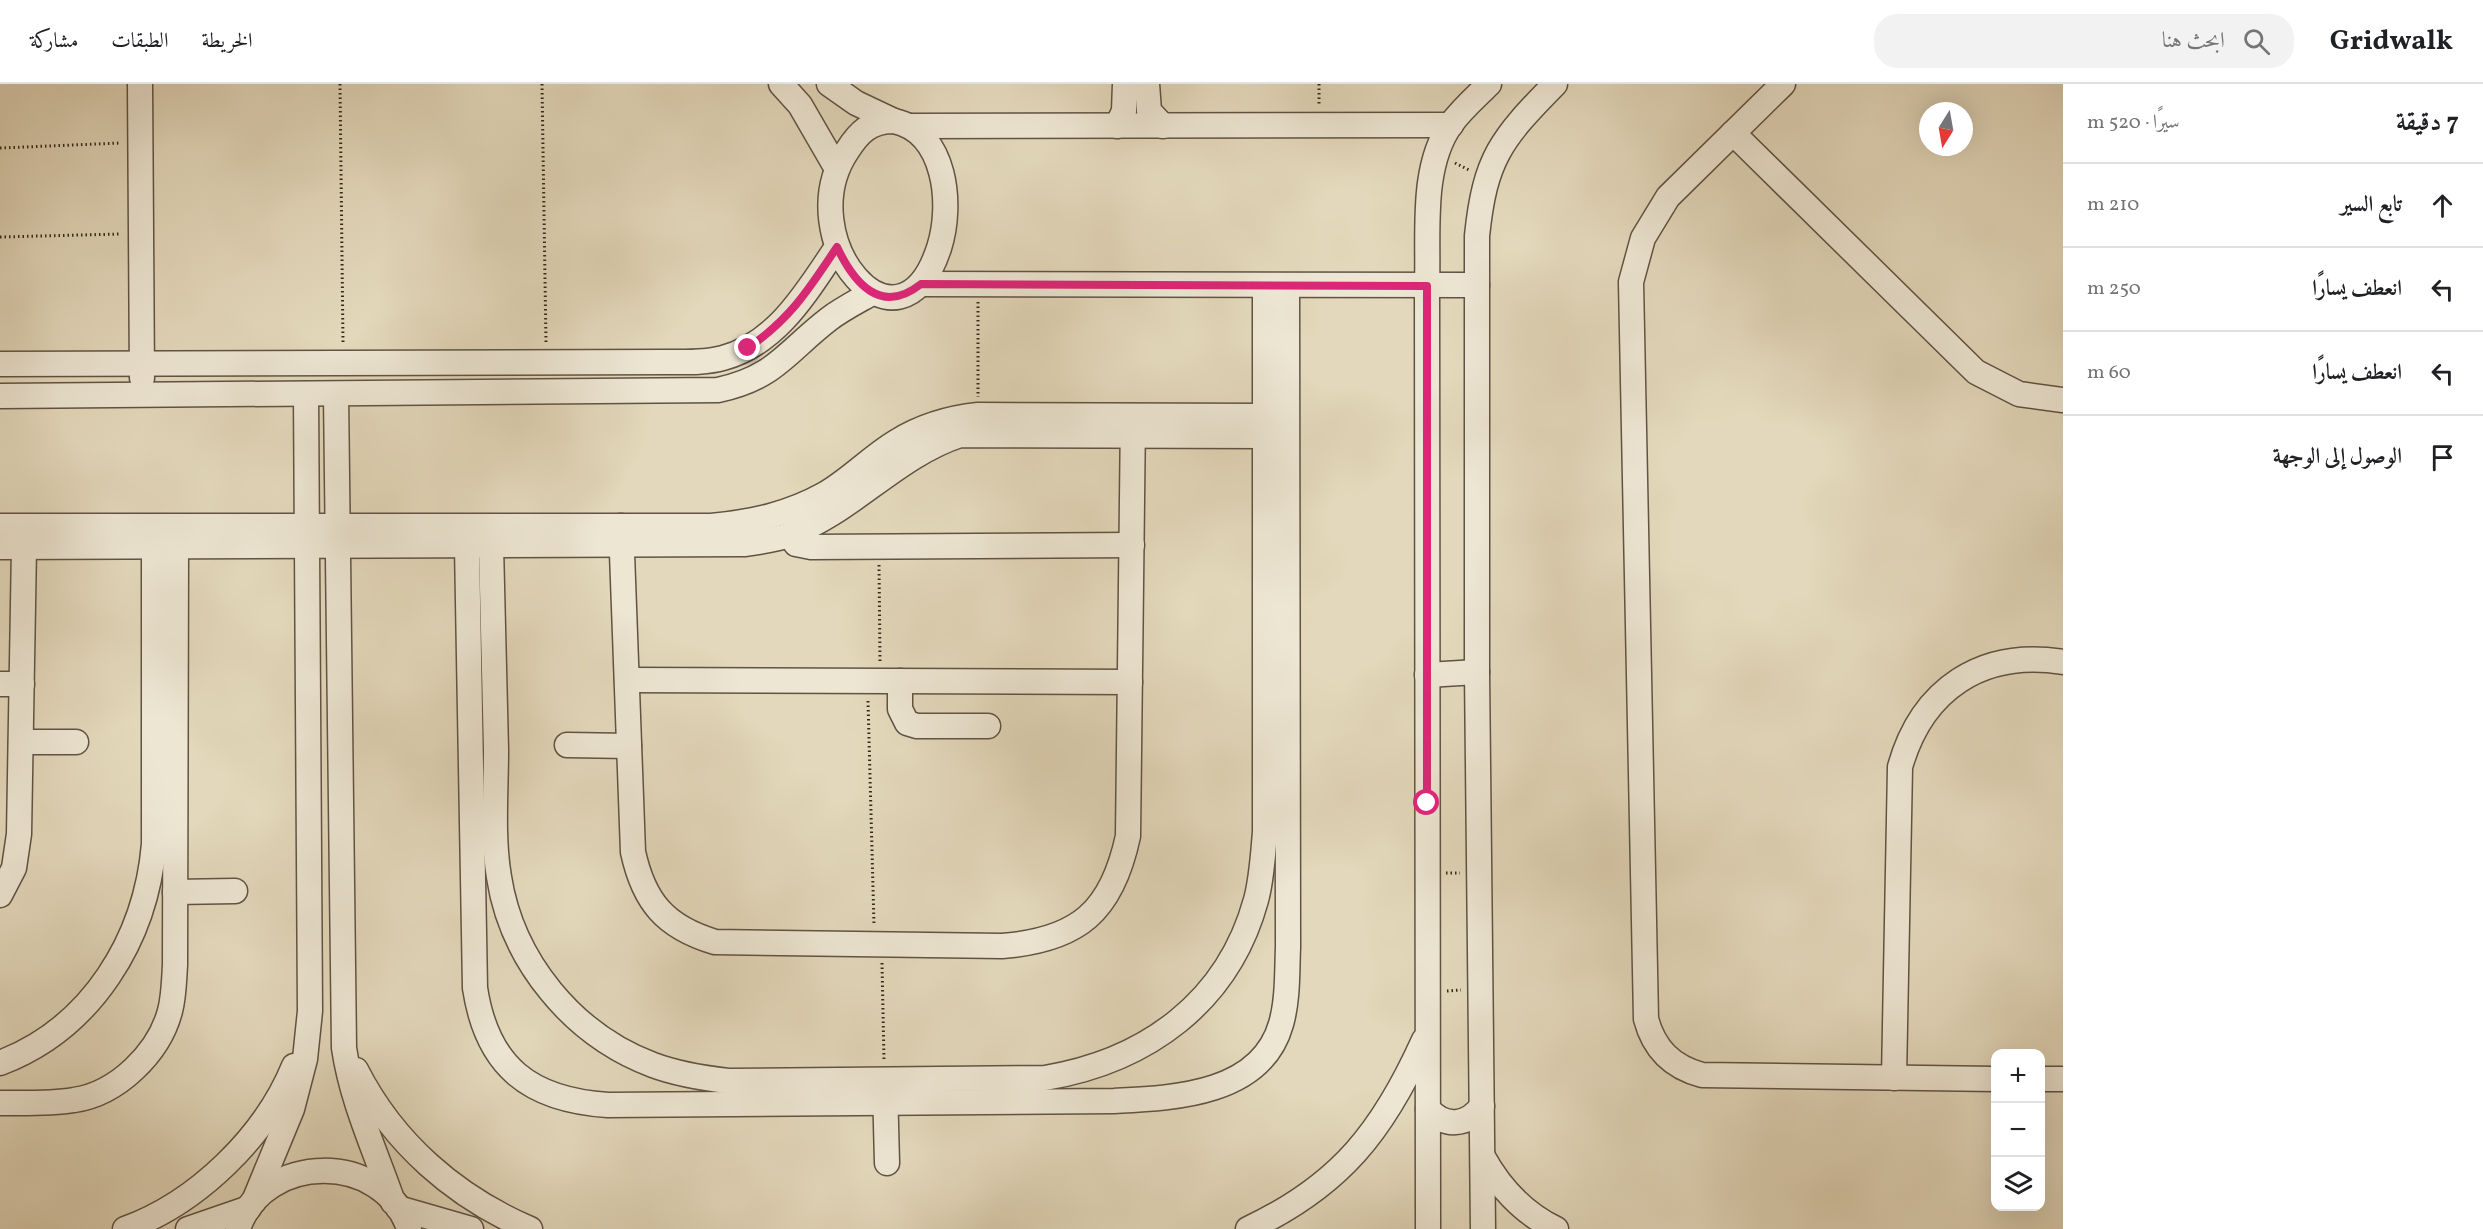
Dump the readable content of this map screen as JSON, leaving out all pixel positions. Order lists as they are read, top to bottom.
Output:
{
  "north": "bottom",
  "page": {
    "header": "Gridwalk",
    "search": "ابحث هنا",
    "nav": ["الخريطة", "الطبقات", "مشاركة"],
    "heading": ["7 دقيقة", "سيرًا · 520 m"],
    "list": [
      ["تابع السير", "210 m"],
      ["انعطف يسارًا", "250 m"],
      ["انعطف يسارًا", "60 m"],
      "الوصول إلى الوجهة"
    ],
    "map_buttons": ["+", "−"]
  }
}
